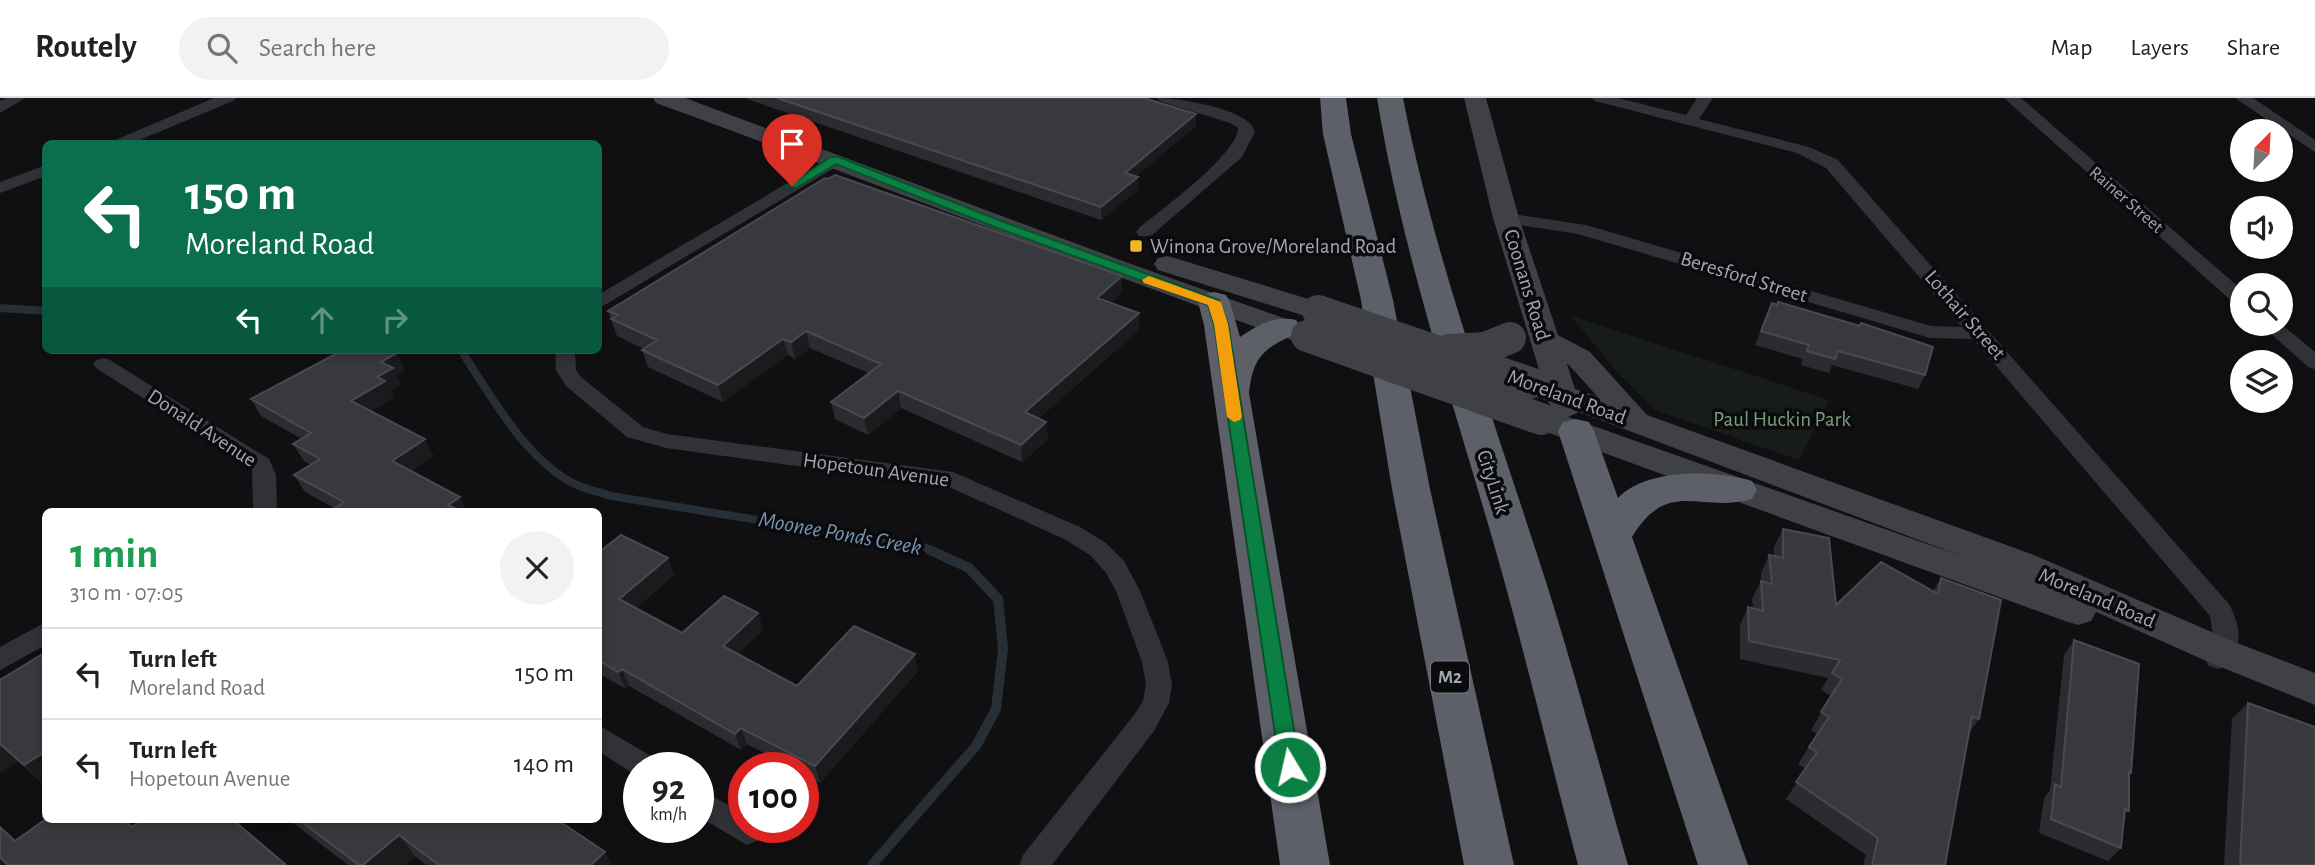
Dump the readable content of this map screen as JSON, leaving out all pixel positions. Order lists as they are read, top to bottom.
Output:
{
  "streets": {
    "highway": ["CityLink", "M2"],
    "main road": ["Coonans Road", "Moreland Road"],
    "street": [
      "Rainer Street",
      "Beresford Street",
      "Lothair Street",
      "Donald Avenue",
      "Hopetoun Avenue"
    ]
  },
  "crossings": [
    ["Beresford Street", "Coonans Road"],
    ["Beresford Street", "Lothair Street"],
    ["Coonans Road", "Moreland Road"],
    ["Lothair Street", "Moreland Road"]
  ],
  "water": ["Moonee Ponds Creek"],
  "parks": ["Paul Huckin Park"],
  "places": {
    "transit": ["Winona Grove/Moreland Road"]
  },
  "north": "top right",
  "page": {
    "header": "Routely",
    "search": "Search here",
    "nav": ["Map", "Layers", "Share"],
    "turn": ["150 m", "Moreland Road"],
    "heading": ["1 min", "310 m · 07:05"],
    "list": [
      {
        "name": "Turn left",
        "note": "Moreland Road",
        "value": "150 m"
      },
      {
        "name": "Turn left",
        "note": "Hopetoun Avenue",
        "value": "140 m"
      }
    ],
    "speed": "92 km/h",
    "limit": "100"
  }
}
